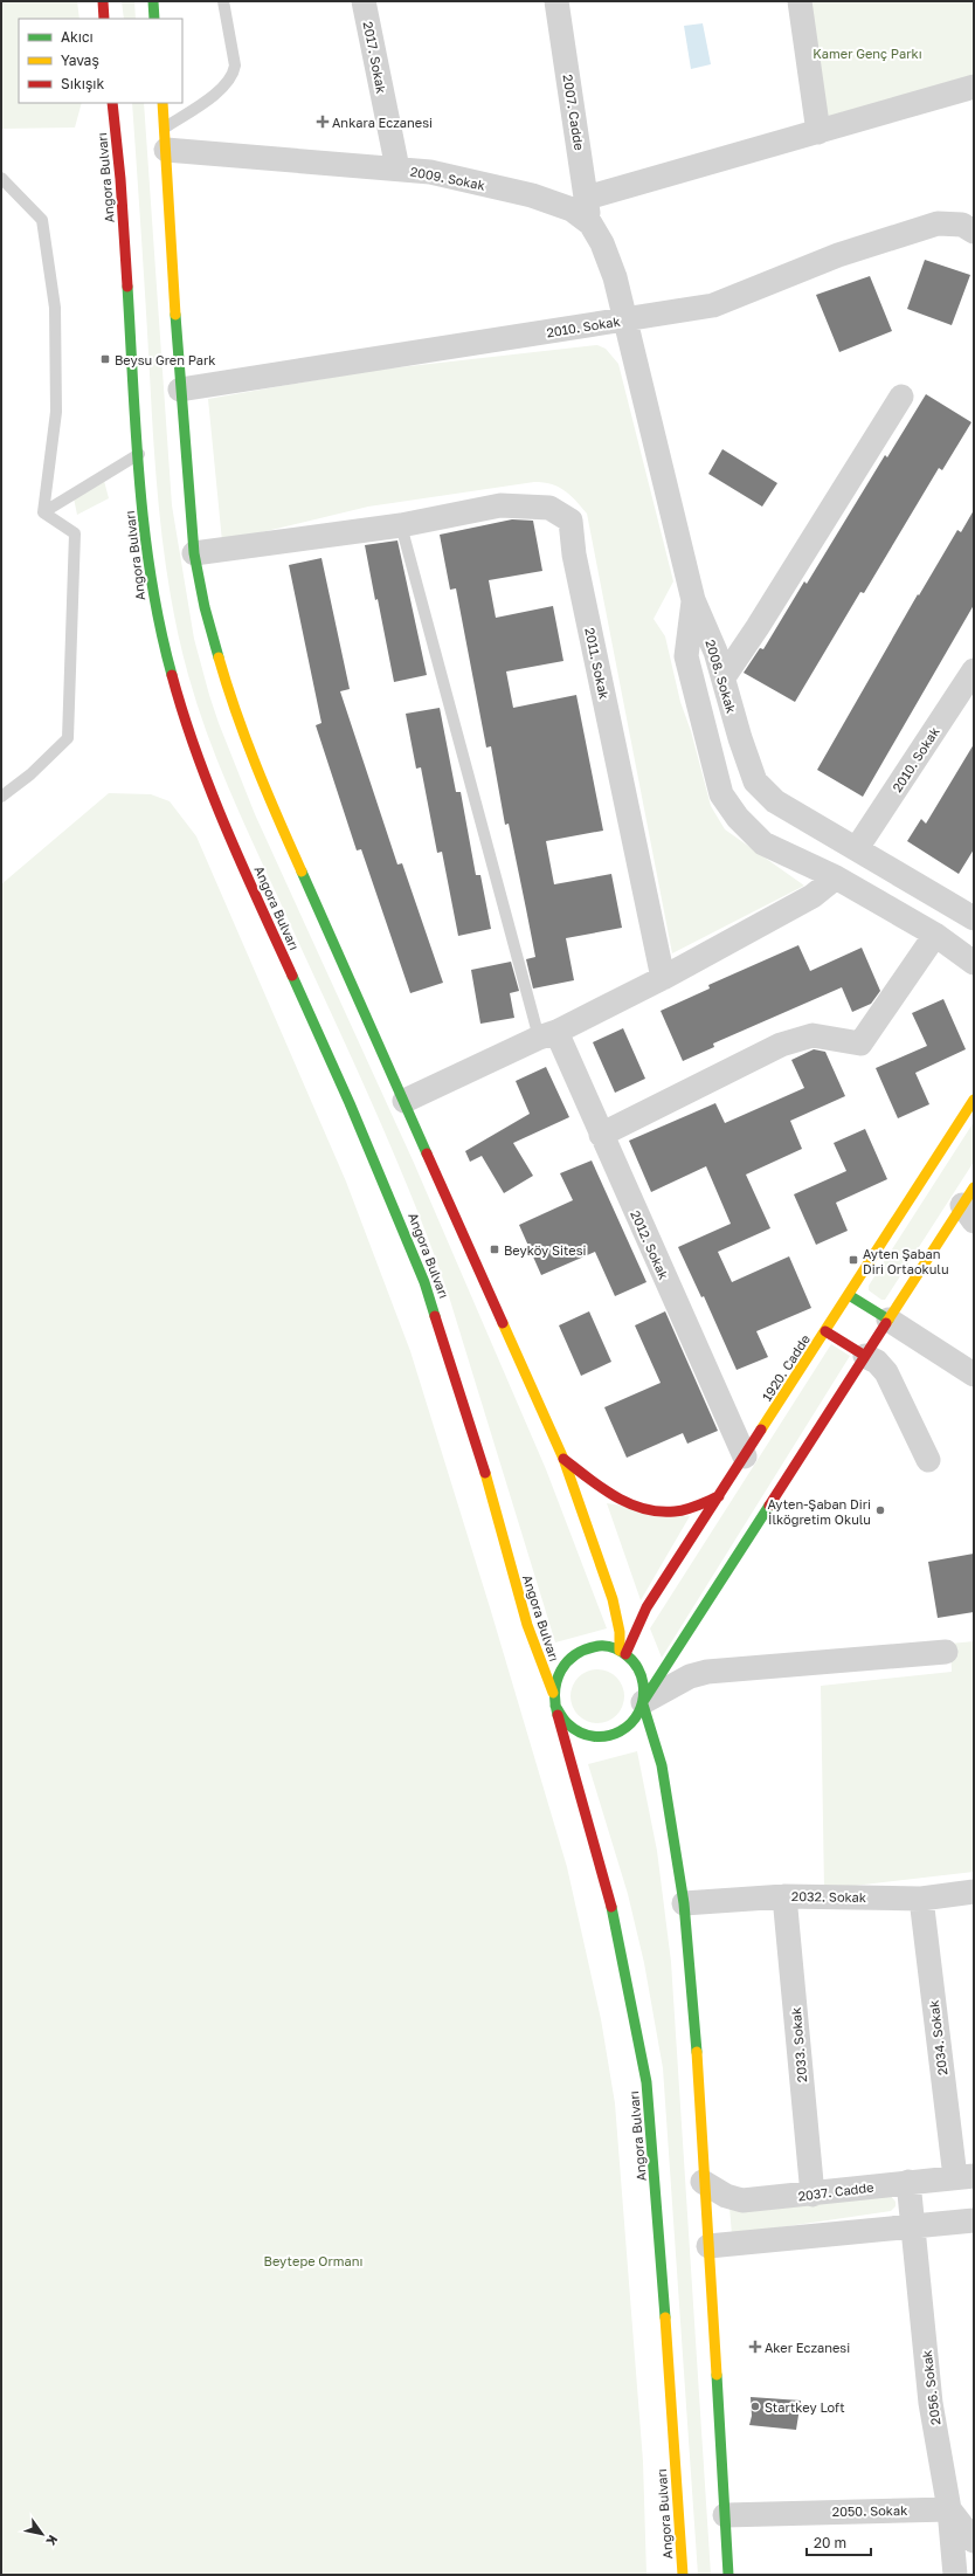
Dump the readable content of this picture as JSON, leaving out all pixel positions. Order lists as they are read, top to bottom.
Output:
{
  "streets": {
    "main road": ["Angora Bulvarı", "1920. Cadde"],
    "street": [
      "2017. Sokak",
      "2007. Cadde",
      "2009. Sokak",
      "2010. Sokak",
      "2011. Sokak",
      "2008. Sokak",
      "2012. Sokak",
      "2032. Sokak",
      "2034. Sokak",
      "2033. Sokak",
      "2037. Cadde",
      "2056. Sokak",
      "2050. Sokak"
    ]
  },
  "crossings": [
    ["2017. Sokak", "2009. Sokak"],
    ["2007. Cadde", "2009. Sokak"],
    ["Angora Bulvarı", "1920. Cadde"],
    ["2009. Sokak", "2010. Sokak"],
    ["2009. Sokak", "2008. Sokak"],
    ["2010. Sokak", "2008. Sokak"],
    ["2012. Sokak", "1920. Cadde"],
    ["2032. Sokak", "2034. Sokak"],
    ["2032. Sokak", "2033. Sokak"],
    ["2034. Sokak", "2037. Cadde"],
    ["2033. Sokak", "2037. Cadde"],
    ["2037. Cadde", "2056. Sokak"],
    ["2056. Sokak", "2050. Sokak"]
  ],
  "parks": ["Kamer Genç Parkı", "Beytepe Ormanı"],
  "places": {
    "health": ["Ankara Eczanesi", "Aker Eczanesi"],
    "transit": ["Beysu Gren Park", "Beyköy Sitesi", "Ayten Şaban Diri Ortaokulu"],
    "other": ["Ayten-Şaban Diri İlköğretim Okulu", "Startkey Loft"]
  },
  "legend": ["Akıcı", "Yavaş", "Sıkışık"],
  "scale_bar": "20 m",
  "north": "bottom right"
}
